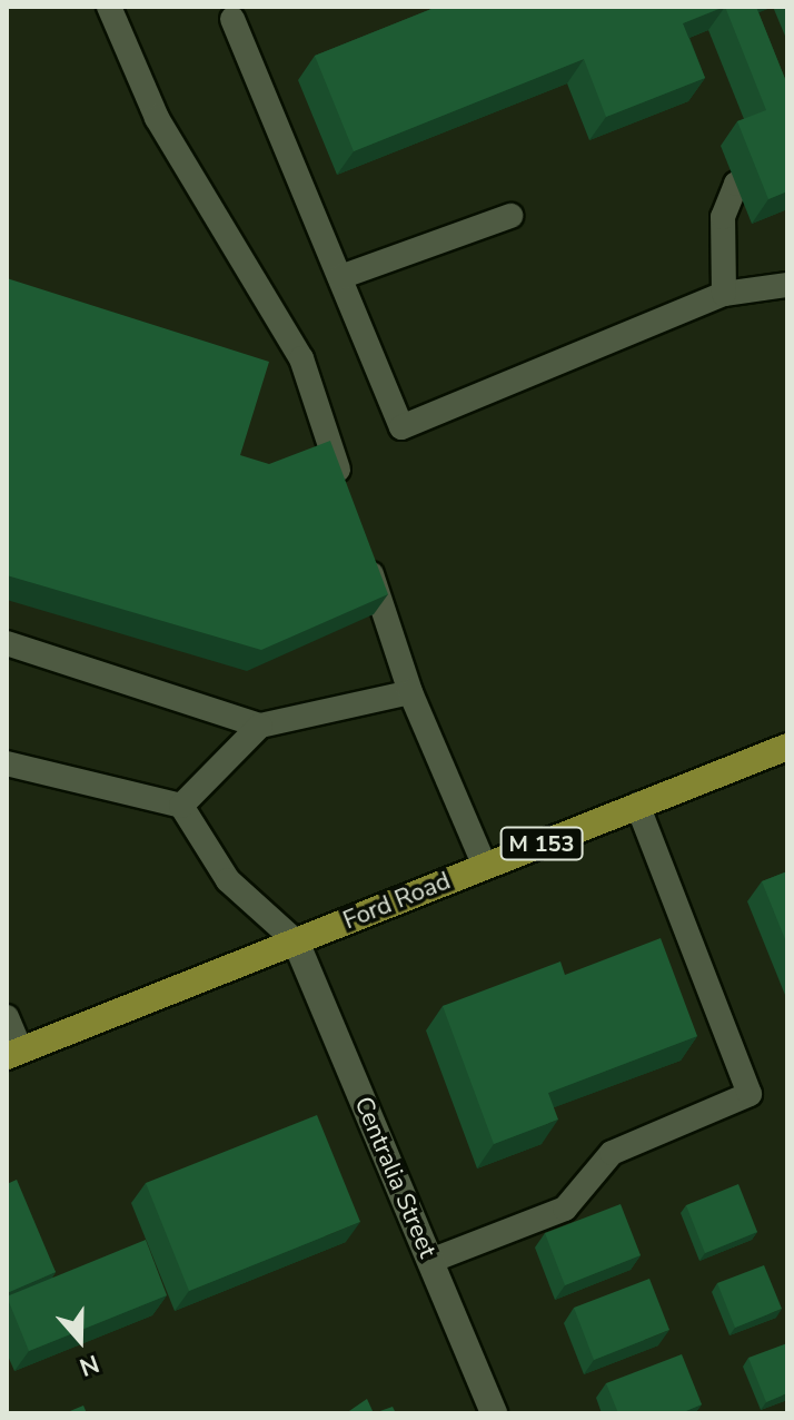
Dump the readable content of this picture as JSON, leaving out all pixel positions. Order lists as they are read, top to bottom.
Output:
{
  "streets": {
    "main road": ["M 153", "Ford Road"],
    "street": ["Centralia Street"]
  },
  "crossings": [
    ["Ford Road", "Centralia Street"]
  ],
  "north": "bottom"
}
